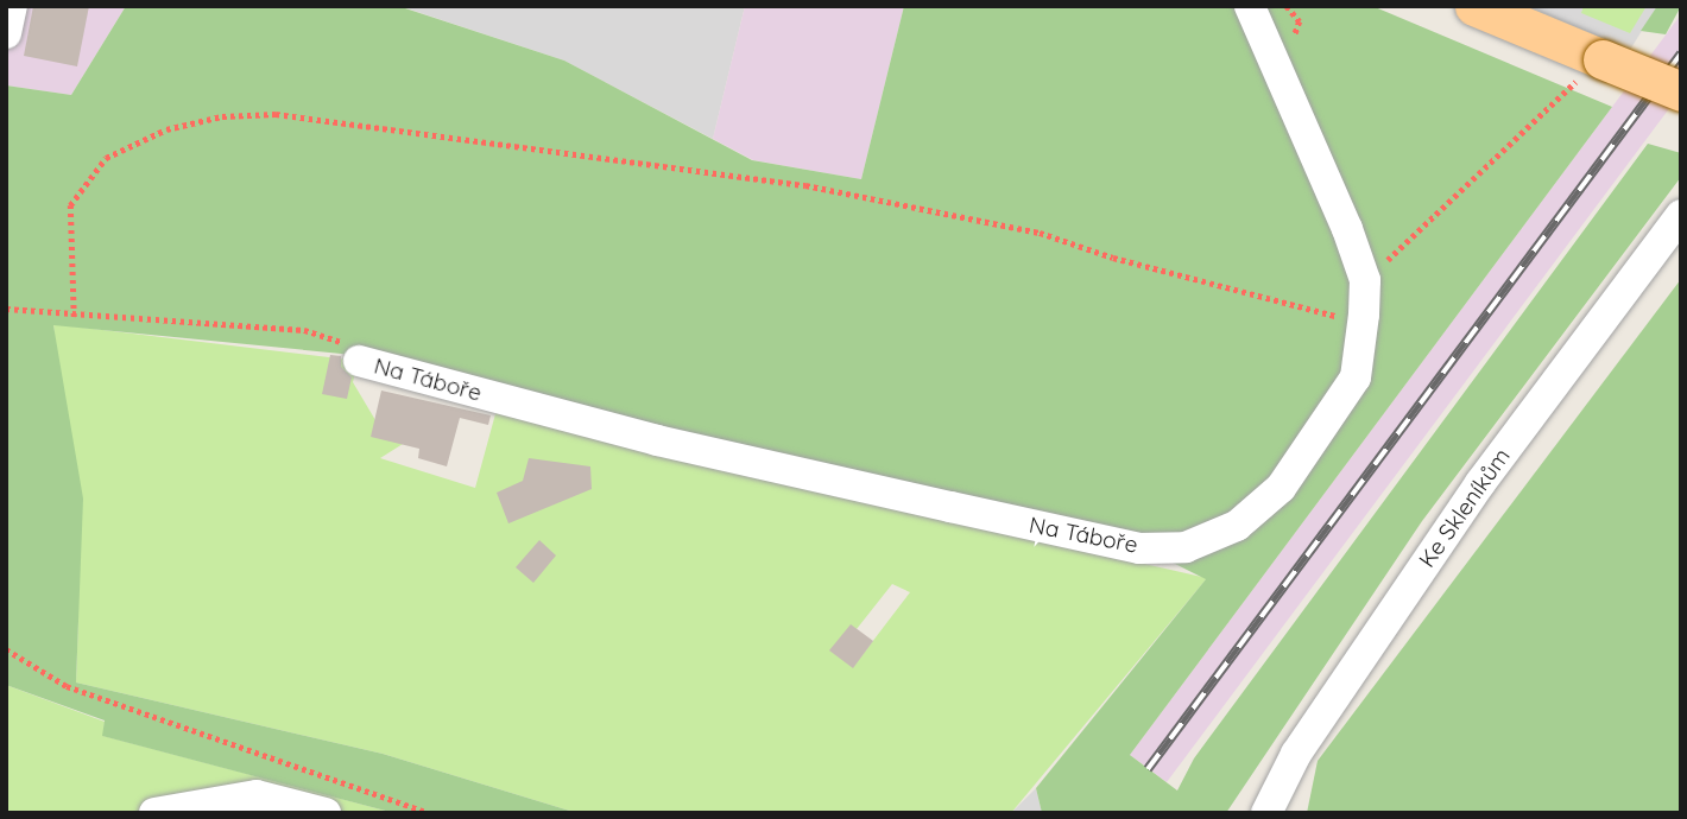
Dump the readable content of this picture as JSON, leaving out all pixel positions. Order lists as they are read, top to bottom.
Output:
{
  "streets": {
    "street": ["Na Táboře", "Ke Skleníkům"]
  }
}
